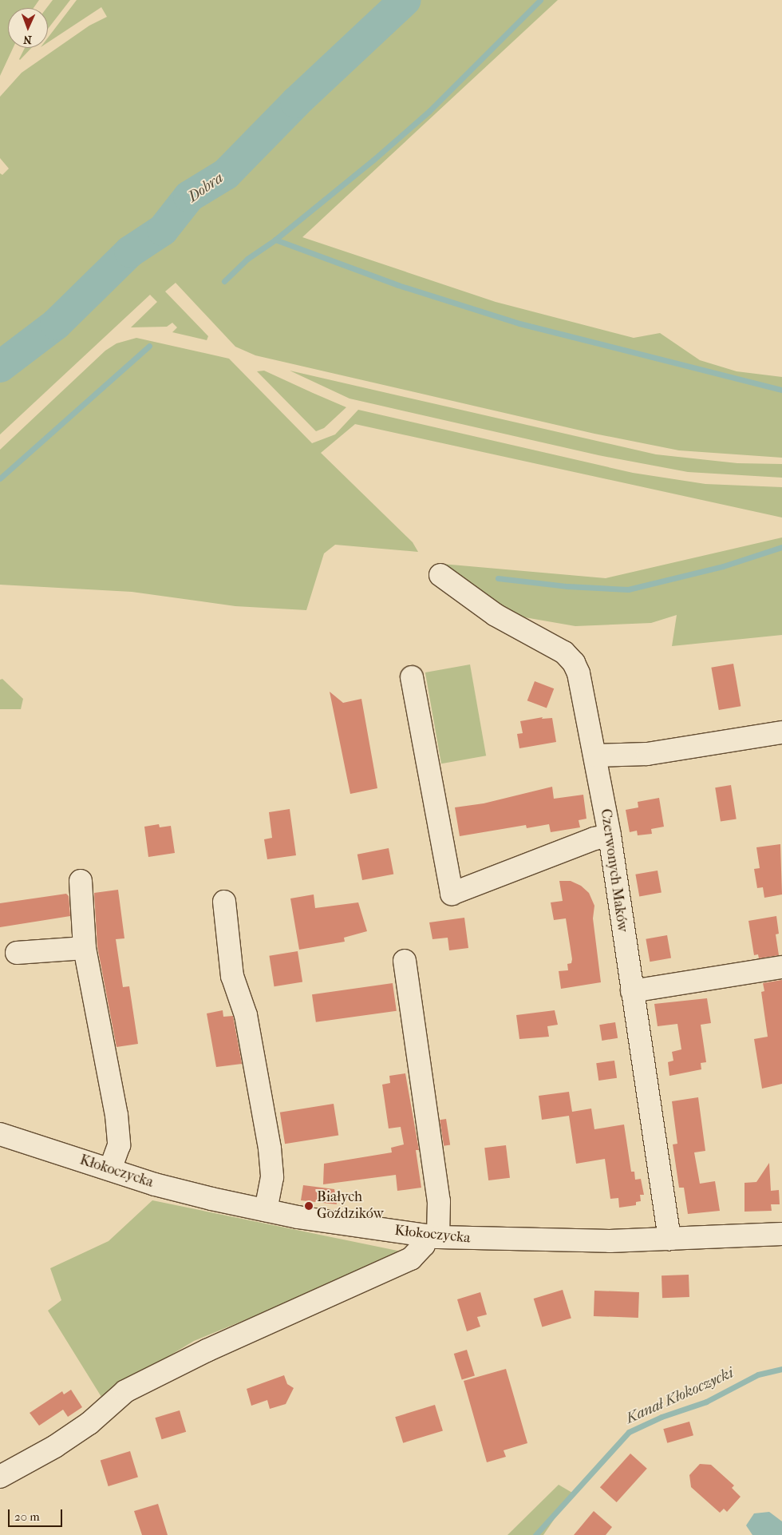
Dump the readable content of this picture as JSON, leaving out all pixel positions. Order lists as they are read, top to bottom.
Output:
{
  "streets": {
    "street": ["Czerwonych Maków", "Kłokoczycka"]
  },
  "crossings": [
    ["Czerwonych Maków", "Kłokoczycka"]
  ],
  "water": ["Dobra", "Kanał Kłokoczycki"],
  "places": ["Białych Goździków"],
  "scale_bar": "20 m",
  "north": "bottom"
}
